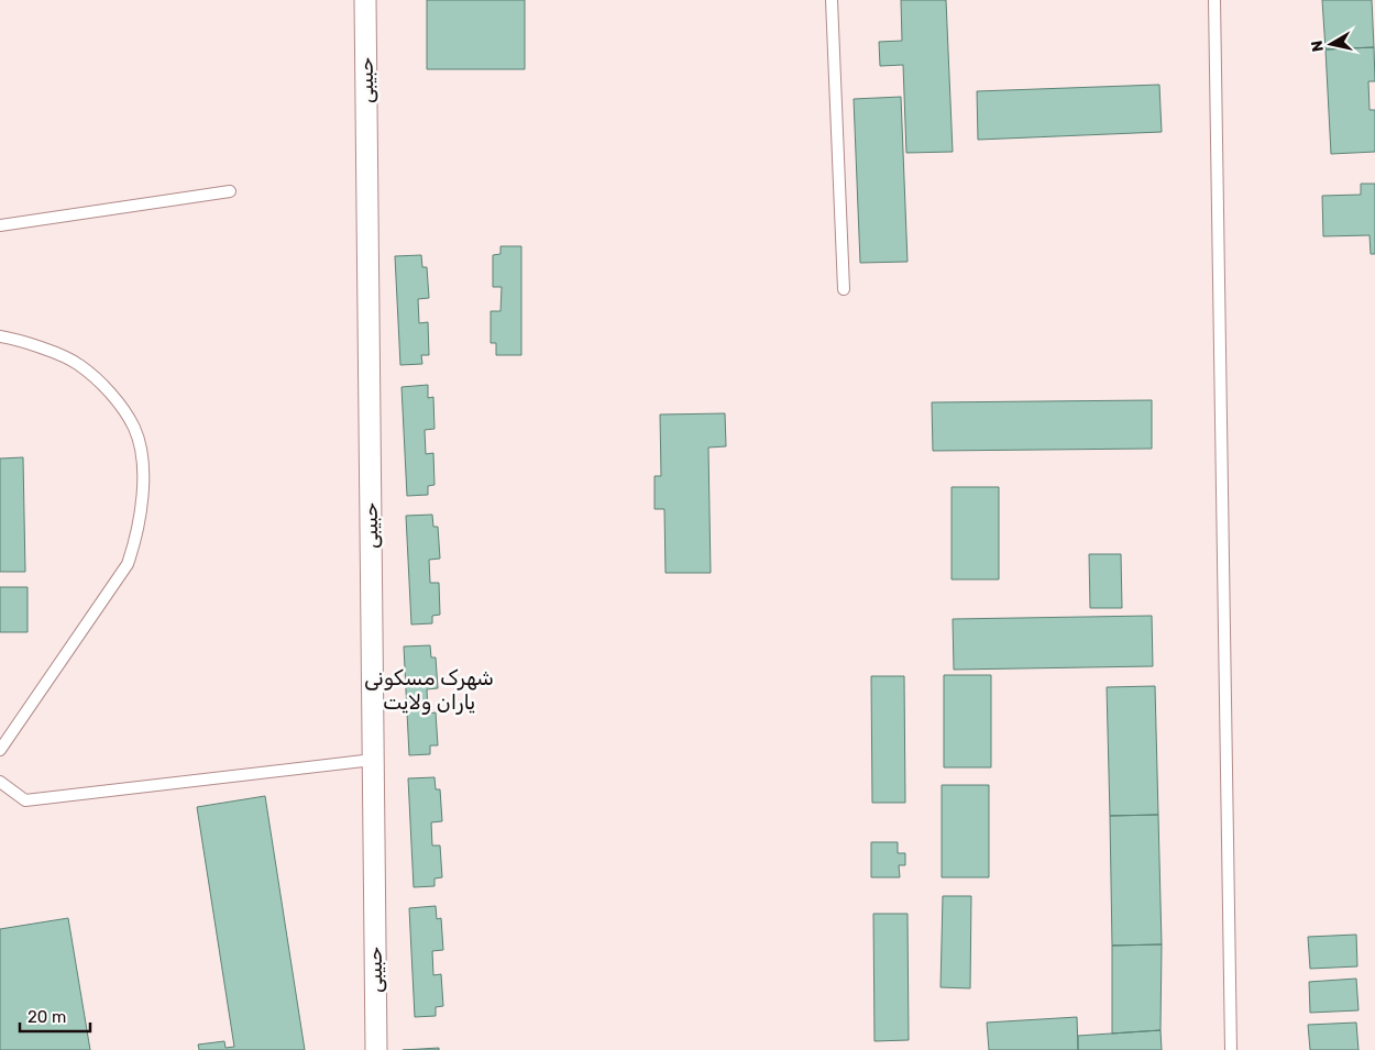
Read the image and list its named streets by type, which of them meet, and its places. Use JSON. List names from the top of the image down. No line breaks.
{"streets":{"street":["حبیبی"]},"districts":["شهرک مسکونی یاران ولایت"],"scale_bar":"20 m","north":"left"}
